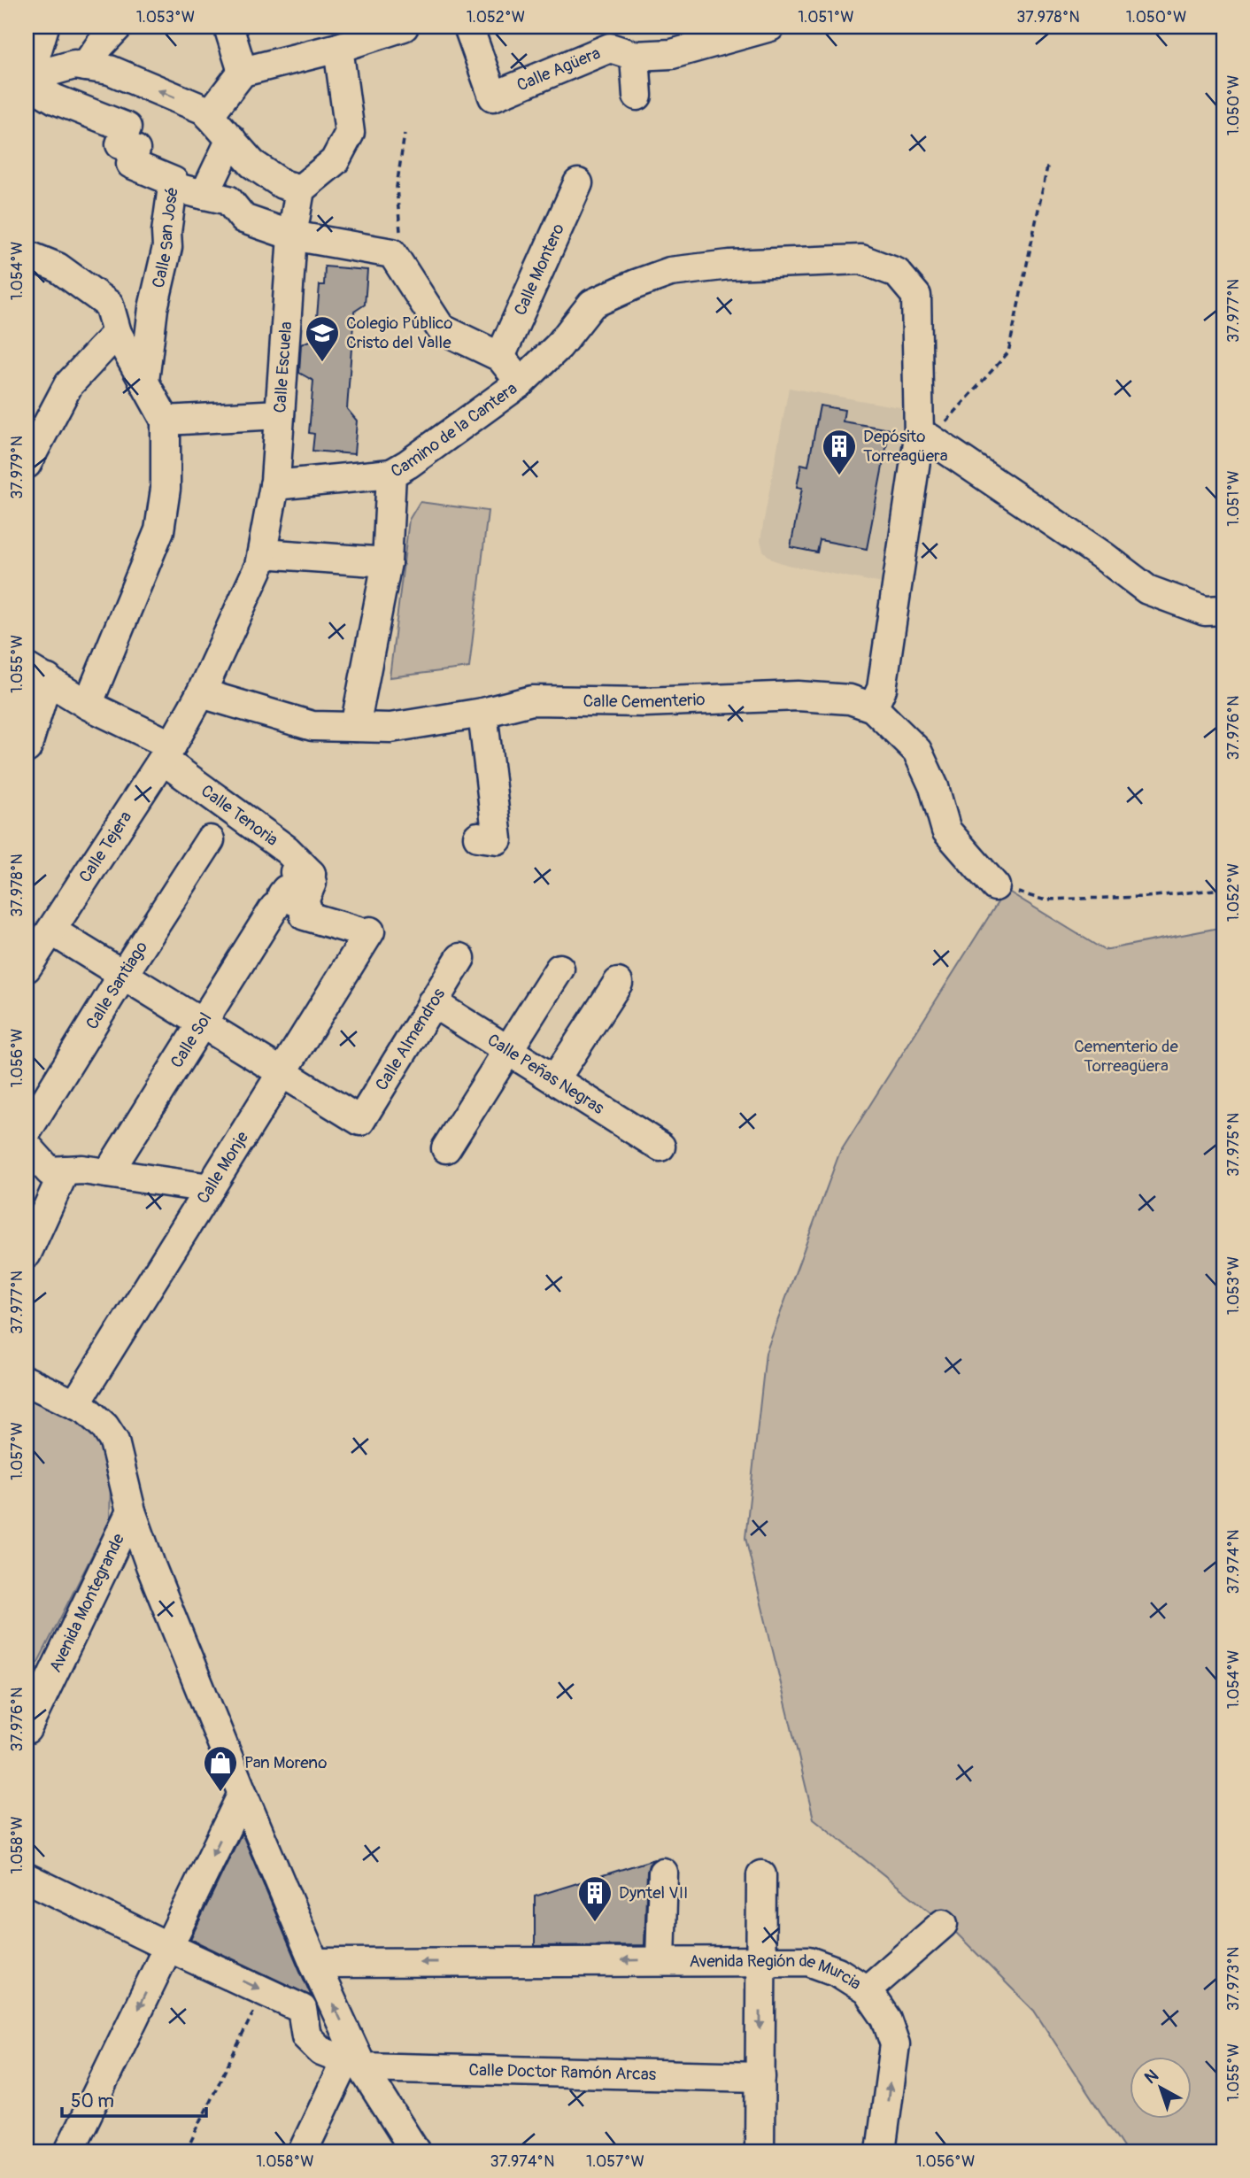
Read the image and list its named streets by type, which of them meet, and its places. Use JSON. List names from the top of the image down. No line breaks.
{"streets":{"street":["Calle Agüera","Calle San José","Calle Montero","Calle Escuela","Camino de la Cantera","Calle Cementerio","Calle Tenoria","Calle Tejera","Calle Santiago","Calle Almendros","Calle Sol","Calle Peñas Negras","Calle Monje","Avenida Montegrande","Avenida Región de Murcia","Calle Doctor Ramón Arcas"]},"crossings":[["Calle Escuela","Calle Cementerio"],["Calle Escuela","Calle Tejera"],["Camino de la Cantera","Calle Cementerio"],["Calle Cementerio","Calle Tejera"],["Calle Tenoria","Calle Tejera"],["Calle Tenoria","Calle Monje"],["Calle Almendros","Calle Peñas Negras"],["Calle Almendros","Calle Monje"]],"parks":["Cementerio de Torreagüera"],"places":{"school or university":["Colegio Público Cristo del Valle"],"building":["Depósito Torreagüera","Dyntel VII"],"shop":["Pan Moreno"]},"scale_bar":"50 m","north":"top left","coordinates":["1.053°W","1.052°W","1.051°W","37.978°N","1.050°W","1.054°W","37.977°N","37.979°N","1.055°W","37.976°N","1.056°W","37.975°N","1.057°W","37.974°N","1.058°W","37.973°N"]}
